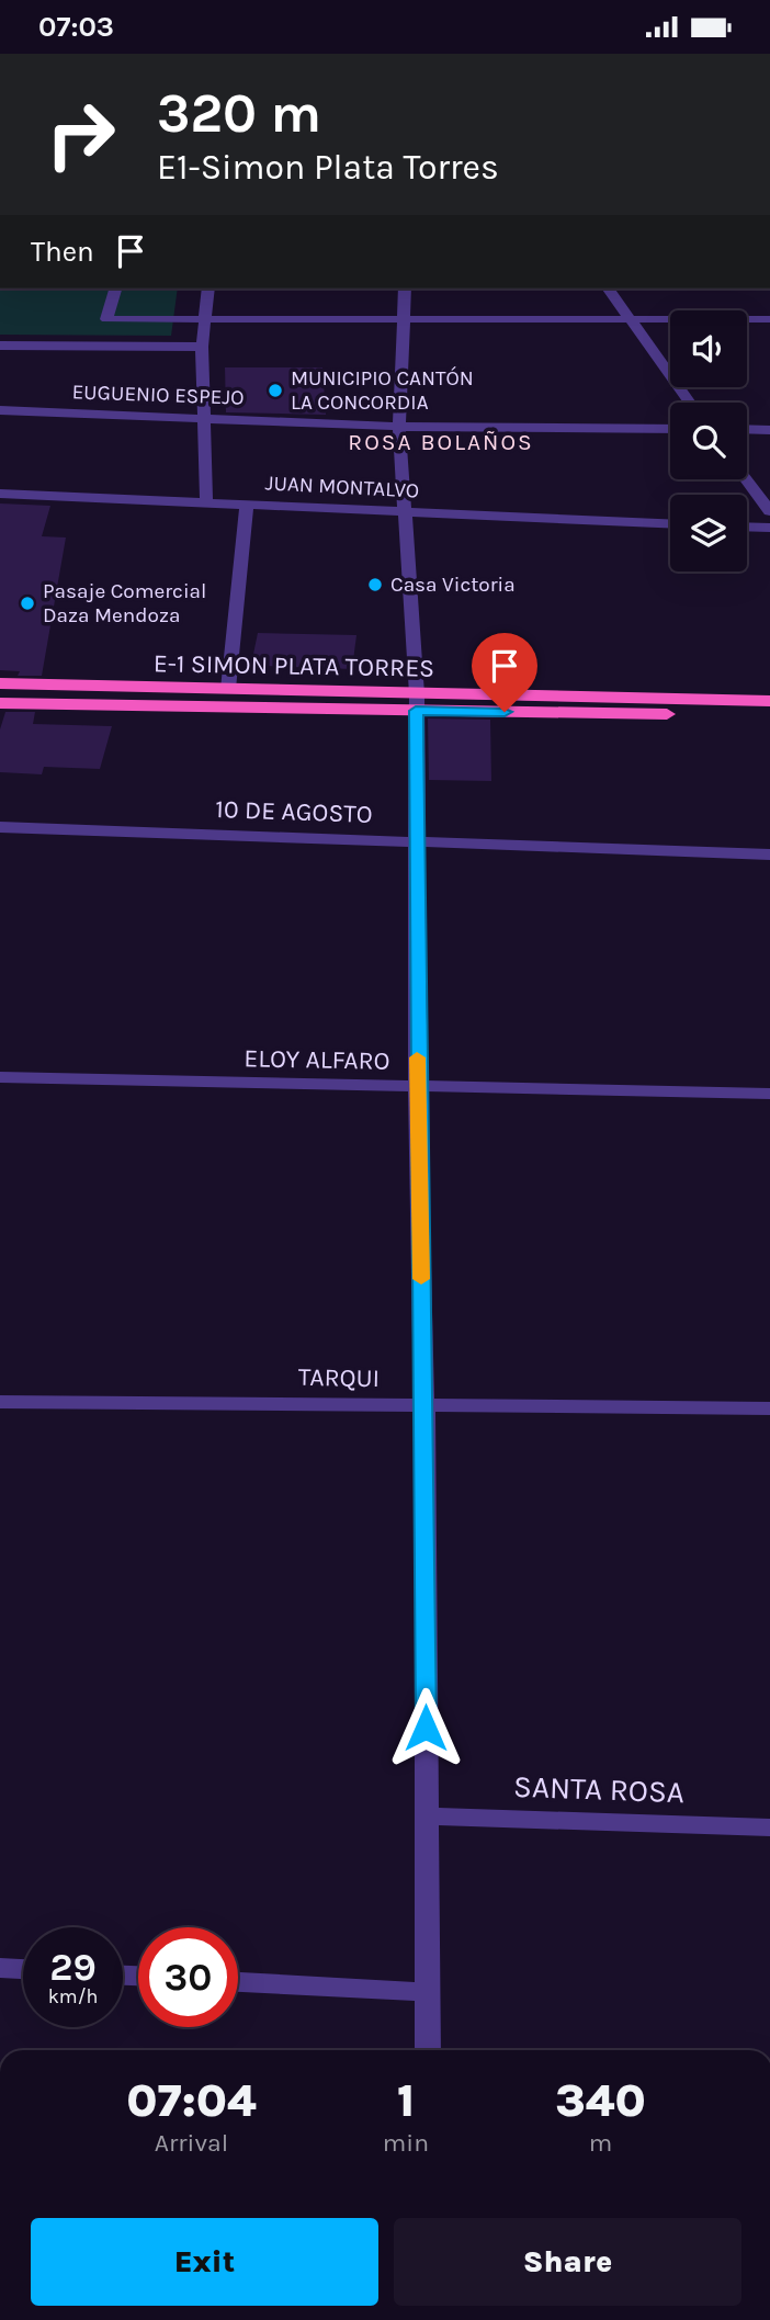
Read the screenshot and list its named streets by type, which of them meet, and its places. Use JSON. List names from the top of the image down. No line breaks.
{"streets":{"highway":["E-1 SIMON PLATA TORRES"],"street":["EUGUENIO ESPEJO","JUAN MONTALVO","10 DE AGOSTO","ELOY ALFARO","TARQUI","SANTA ROSA"]},"districts":["ROSA BOLAÑOS"],"places":["MUNICIPIO CANTÓN LA CONCORDIA","Casa Victoria","Pasaje Comercial Daza Mendoza"],"page":{"status":"07:03","turn":["320 m","E1-Simon Plata Torres"],"then":"Then","speed":"29 km/h","limit":"30","eta":["07:04","Arrival","1","min","340","m"],"buttons":["Exit","Share"]}}
